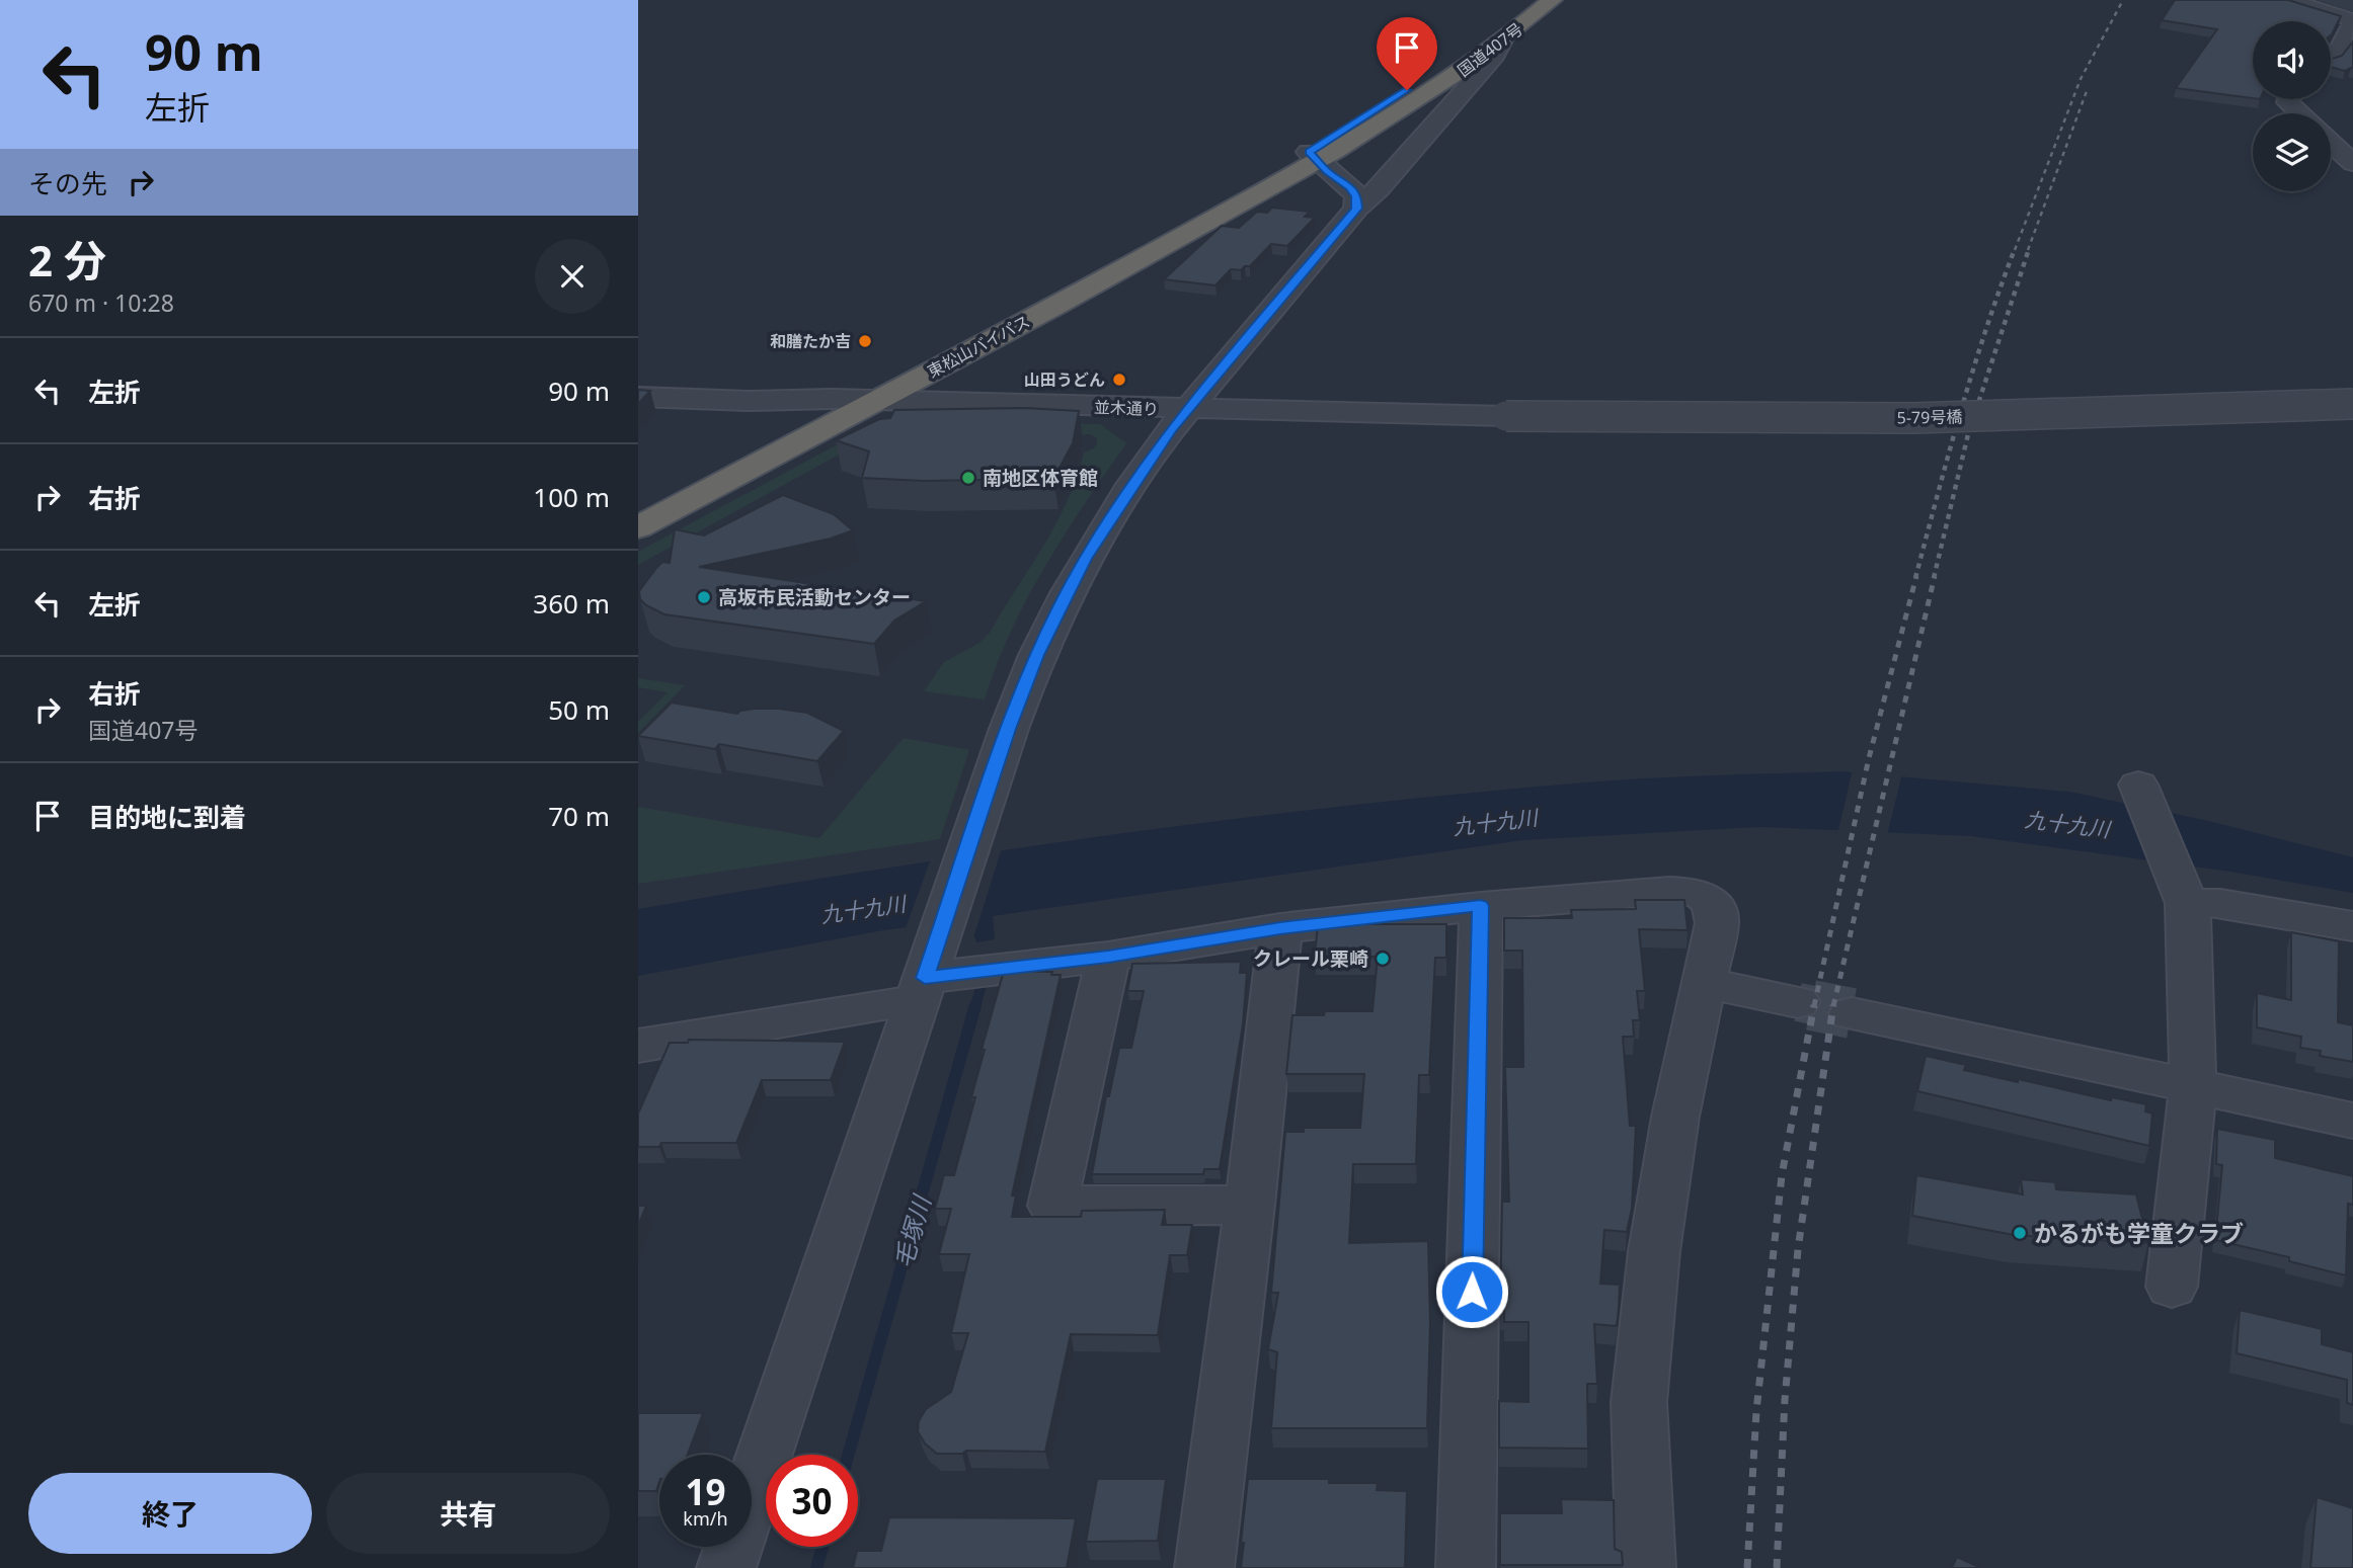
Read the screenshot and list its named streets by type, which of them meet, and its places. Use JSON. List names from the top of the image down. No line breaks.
{"streets":{"highway":["国道407号","東松山バイパス"],"street":["並木通り","5-79号橋"]},"crossings":[["国道407号","東松山バイパス"],["東松山バイパス","並木通り"],["並木通り","5-79号橋"]],"water":["九十九川","毛塚川"],"places":["和膳たか吉","山田うどん","南地区体育館","高坂市民活動センター","クレール栗崎","かるがも学童クラブ"],"page":{"turn":["90 m","左折"],"then":"その先","heading":["2 分","670 m · 10:28"],"list":[{"name":"左折","value":"90 m"},{"name":"右折","value":"100 m"},{"name":"左折","value":"360 m"},{"name":"右折","note":"国道407号","value":"50 m"},{"name":"目的地に到着","value":"70 m"}],"speed":"19 km/h","limit":"30","buttons":["終了","共有"]}}
